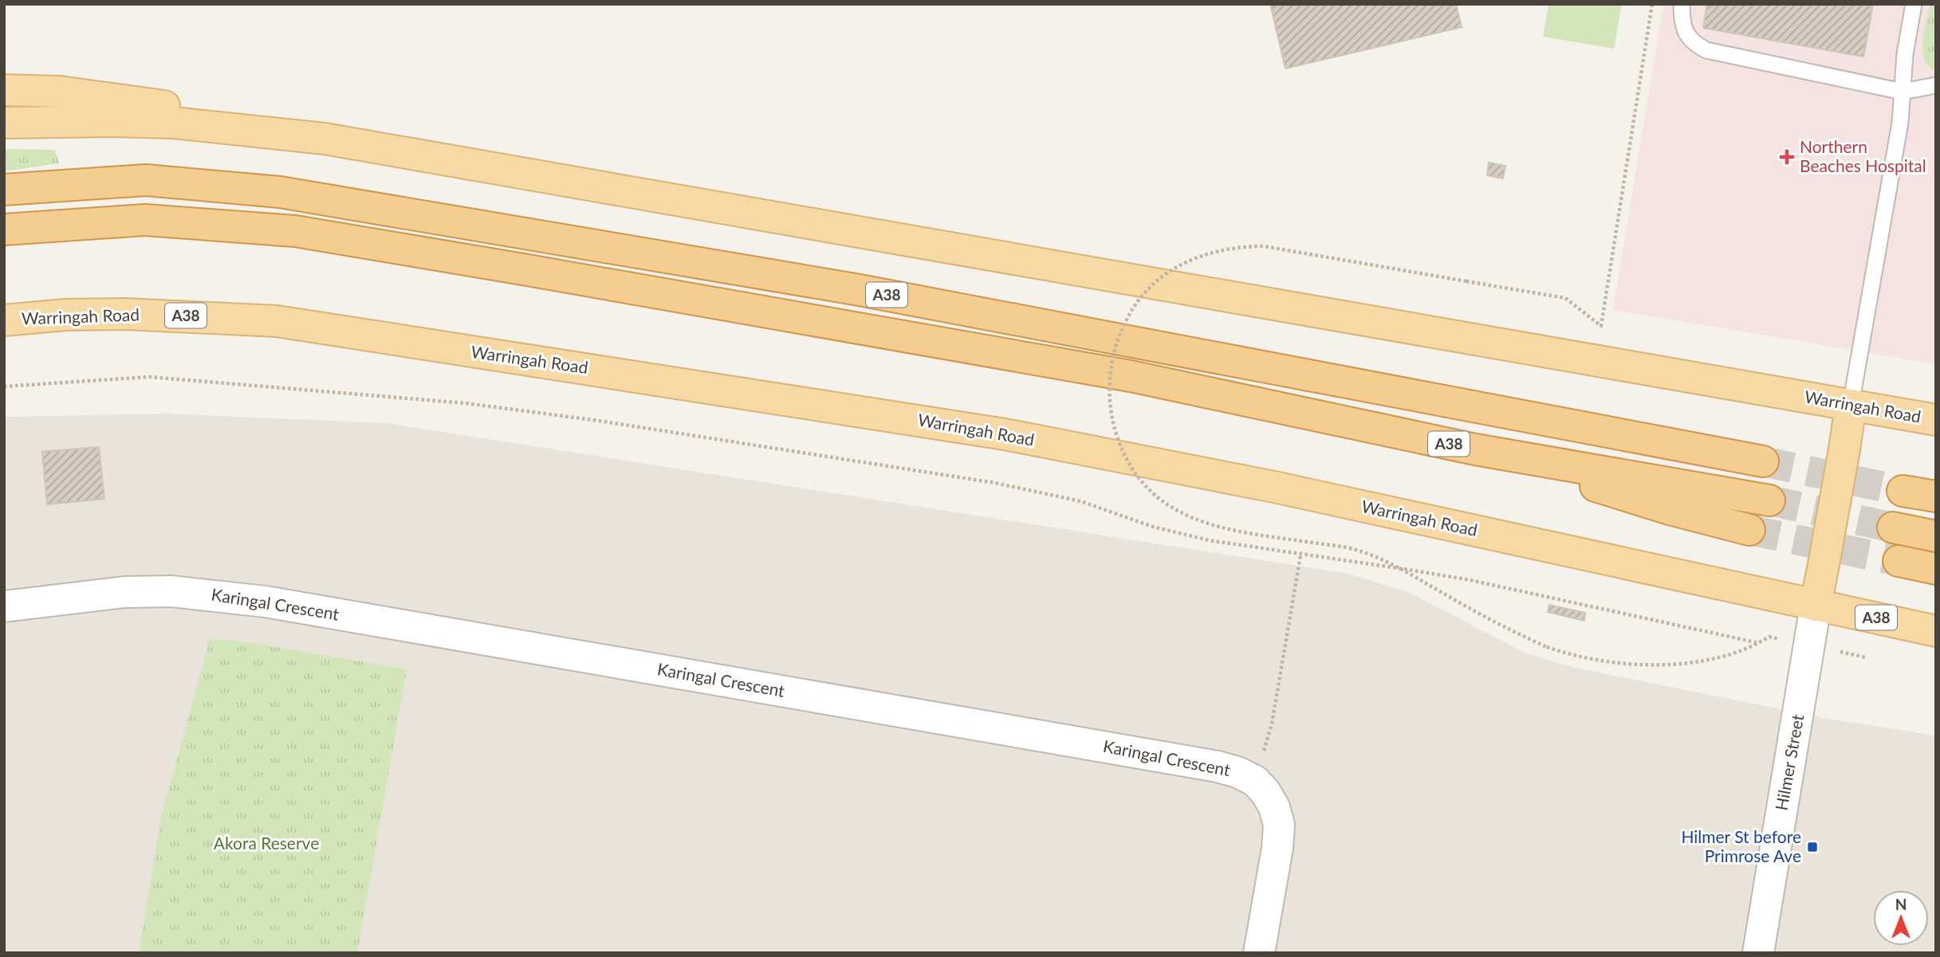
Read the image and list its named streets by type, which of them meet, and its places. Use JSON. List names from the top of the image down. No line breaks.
{"streets":{"highway":["A38"],"main road":["Warringah Road"],"street":["Karingal Crescent","Hilmer Street"]},"crossings":[["Warringah Road","Hilmer Street"]],"parks":["Akora Reserve"],"places":{"health":["Northern Beaches Hospital"],"transit":["Hilmer St before Primrose Ave"]},"north":"top"}
